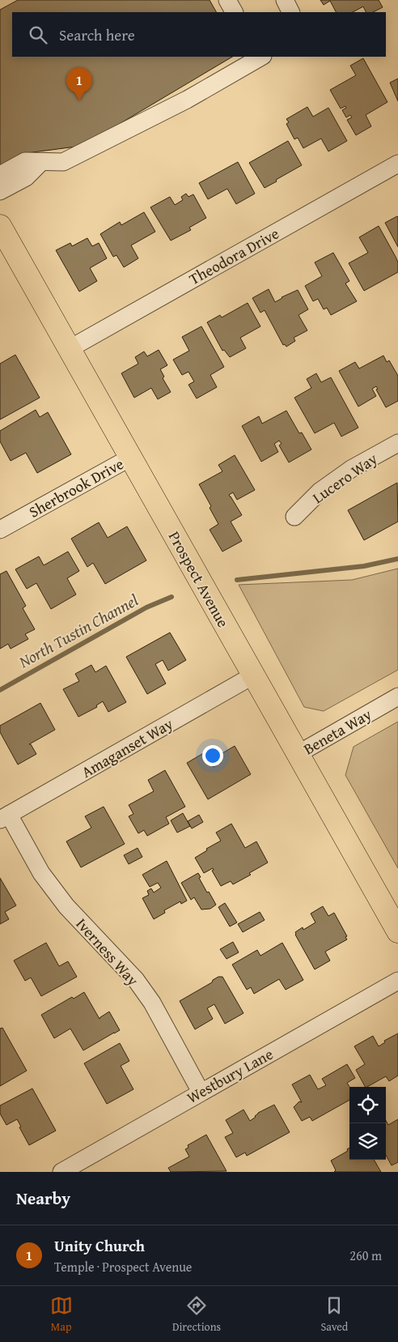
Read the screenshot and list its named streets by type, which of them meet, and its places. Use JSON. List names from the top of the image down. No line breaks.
{"streets":{"main road":["Prospect Avenue"],"street":["Theodora Drive","Lucero Way","Sherbrook Drive","Beneta Way","Amaganset Way","Iverness Way","Westbury Lane"]},"crossings":[["Theodora Drive","Prospect Avenue"],["Sherbrook Drive","Prospect Avenue"],["Prospect Avenue","Beneta Way"],["Prospect Avenue","Amaganset Way"],["Amaganset Way","Iverness Way"],["Iverness Way","Westbury Lane"]],"water":["North Tustin Channel"],"page":{"search":"Search here","pins":"1","heading":"Nearby","list":[{"mark":"1","name":"Unity Church","note":"Temple · Prospect Avenue","value":"260 m"}],"nav":["Map","Directions","Saved"]}}
